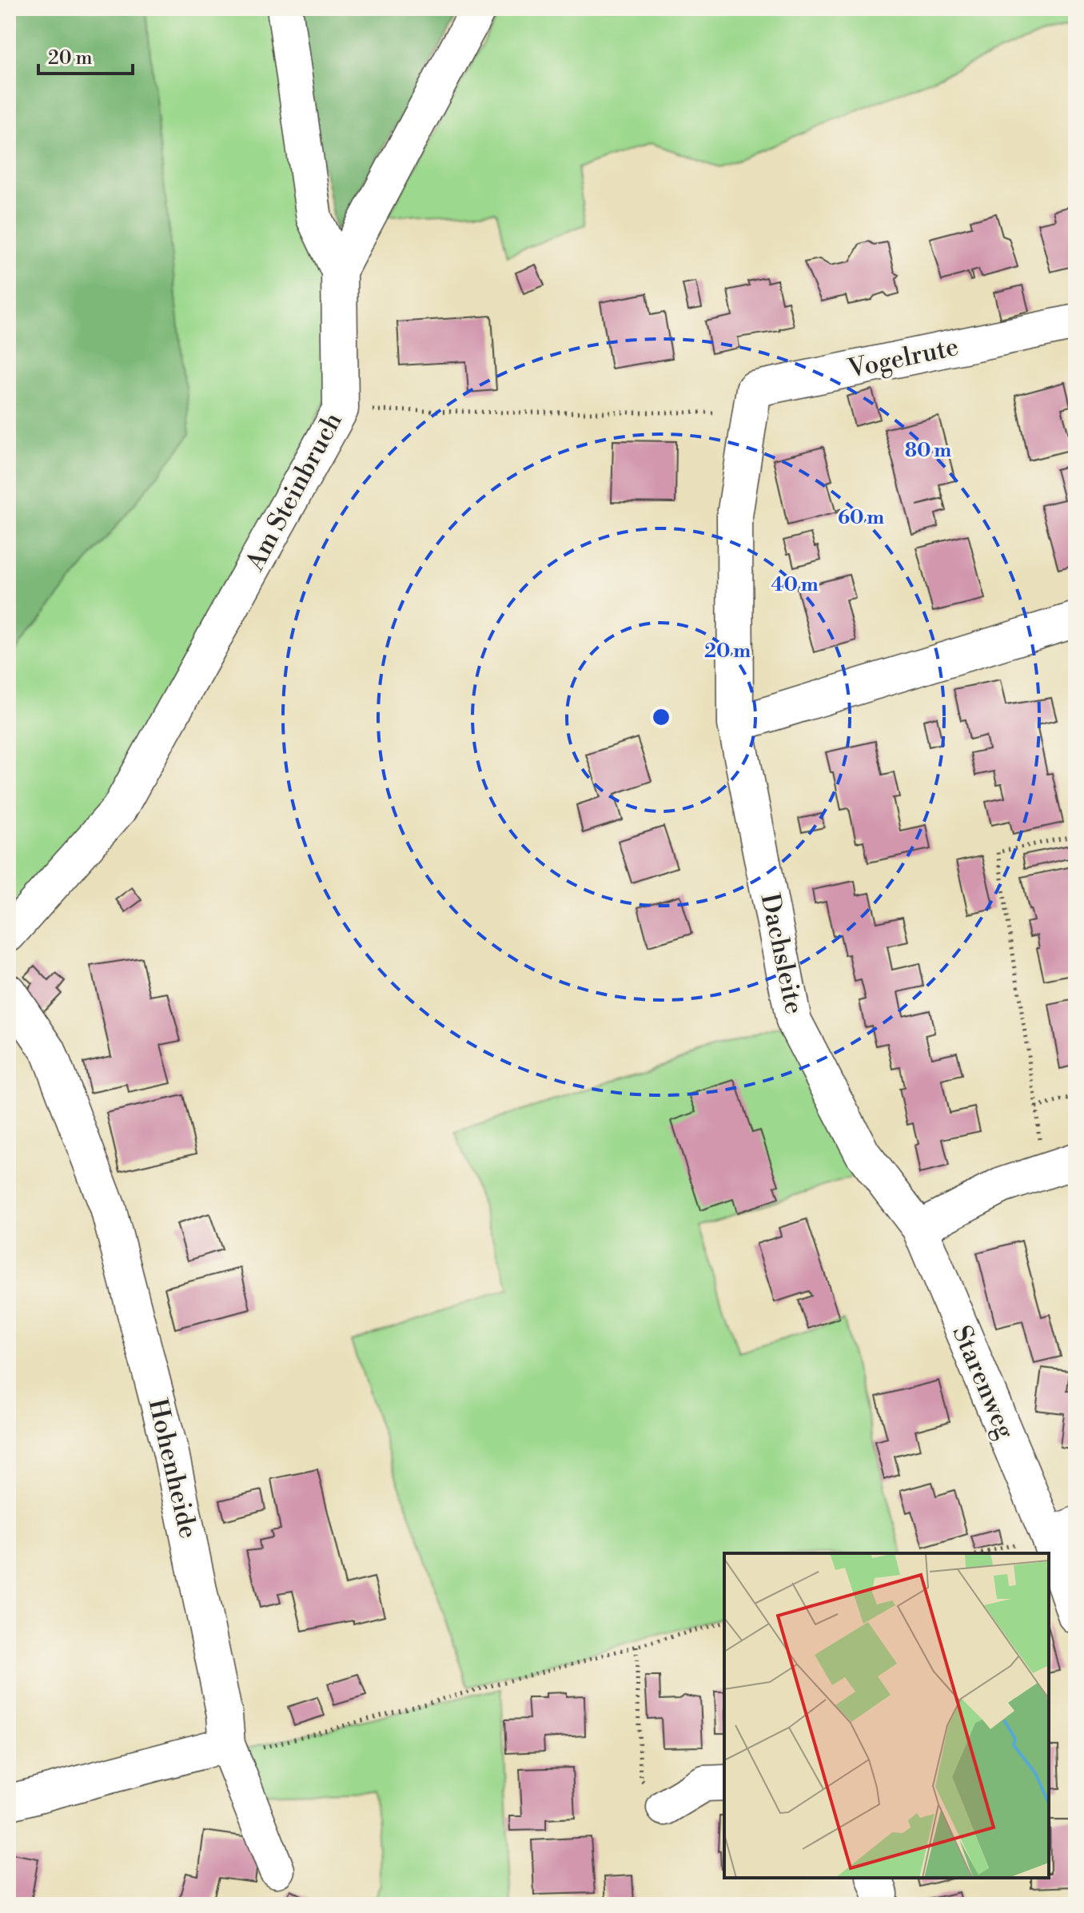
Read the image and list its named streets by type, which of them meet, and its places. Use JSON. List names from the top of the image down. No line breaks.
{"streets":{"street":["Vogelrute","Am Steinbruch","Dachsleite","Starenweg","Hohenheide"]},"crossings":[["Vogelrute","Dachsleite"],["Dachsleite","Starenweg"]],"scale_bar":"20 m","rings":["80 m","60 m","40 m","20 m"]}
